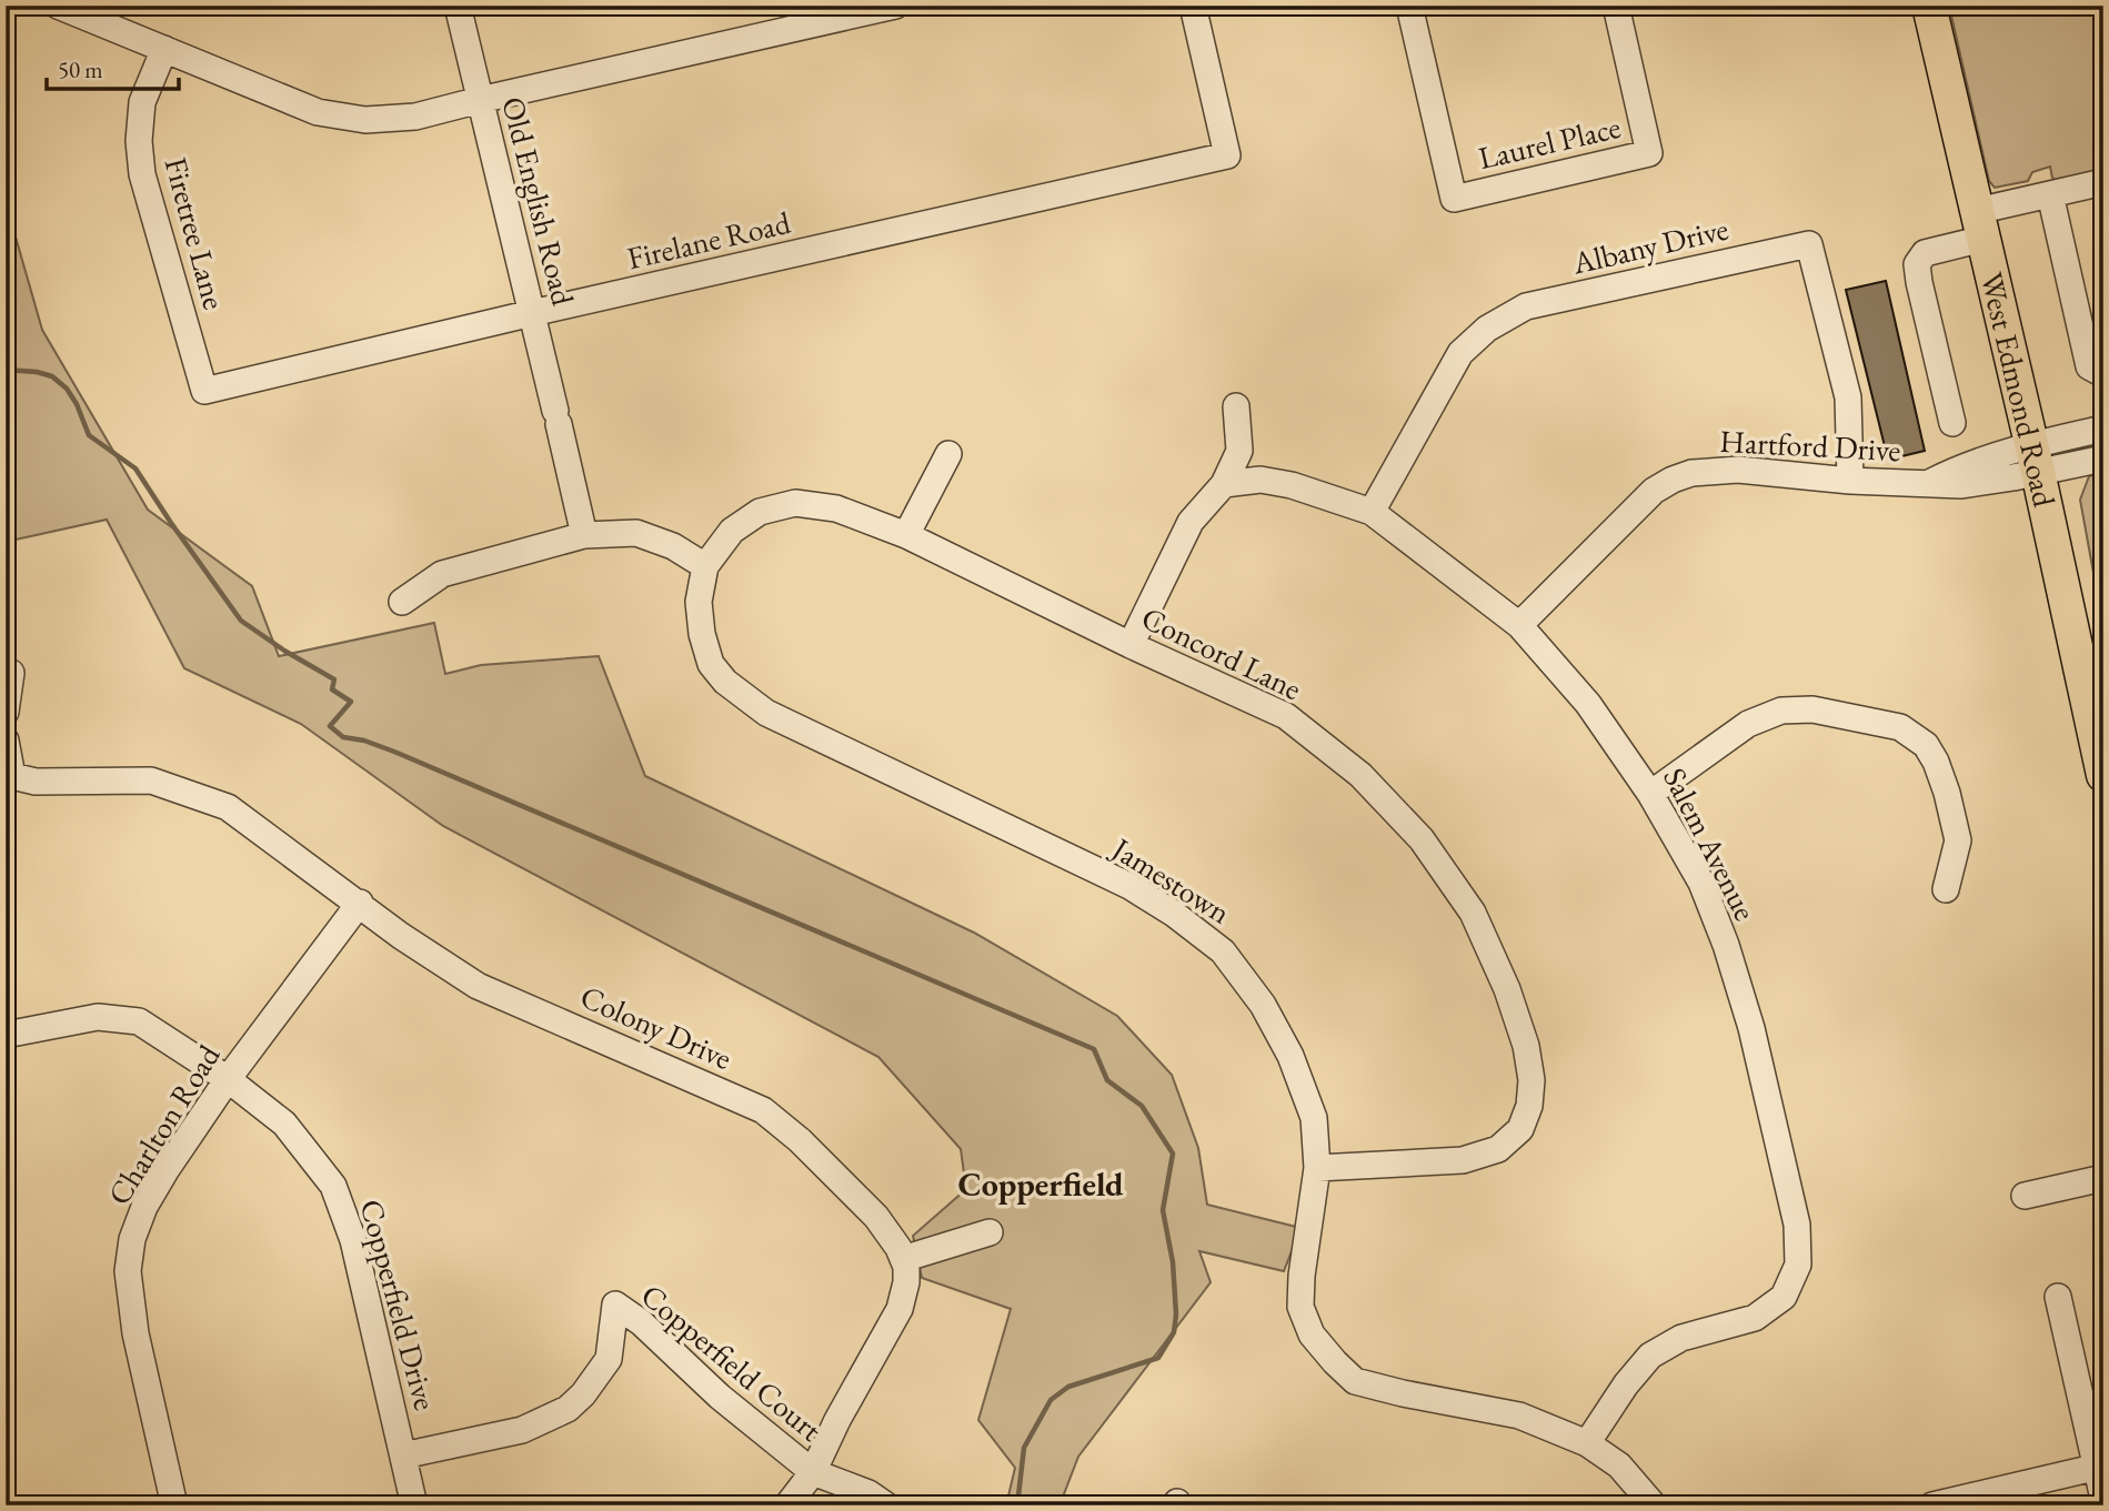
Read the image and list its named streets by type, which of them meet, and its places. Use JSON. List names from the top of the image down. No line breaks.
{"streets":{"main road":["West Edmond Road"],"street":["Laurel Place","Old English Road","Firetree Lane","Firelane Road","Albany Drive","Hartford Drive","Concord Lane","Salem Avenue","Jamestown","Colony Drive","Charlton Road","Copperfield Drive","Copperfield Court"]},"crossings":[["Old English Road","Firelane Road"],["Firetree Lane","Firelane Road"],["Albany Drive","Hartford Drive"],["Albany Drive","Salem Avenue"],["West Edmond Road","Hartford Drive"],["Hartford Drive","Salem Avenue"],["Concord Lane","Jamestown"],["Salem Avenue","Jamestown"],["Colony Drive","Charlton Road"],["Charlton Road","Copperfield Drive"],["Copperfield Drive","Copperfield Court"]],"districts":["Copperfield"],"scale_bar":"50 m"}
